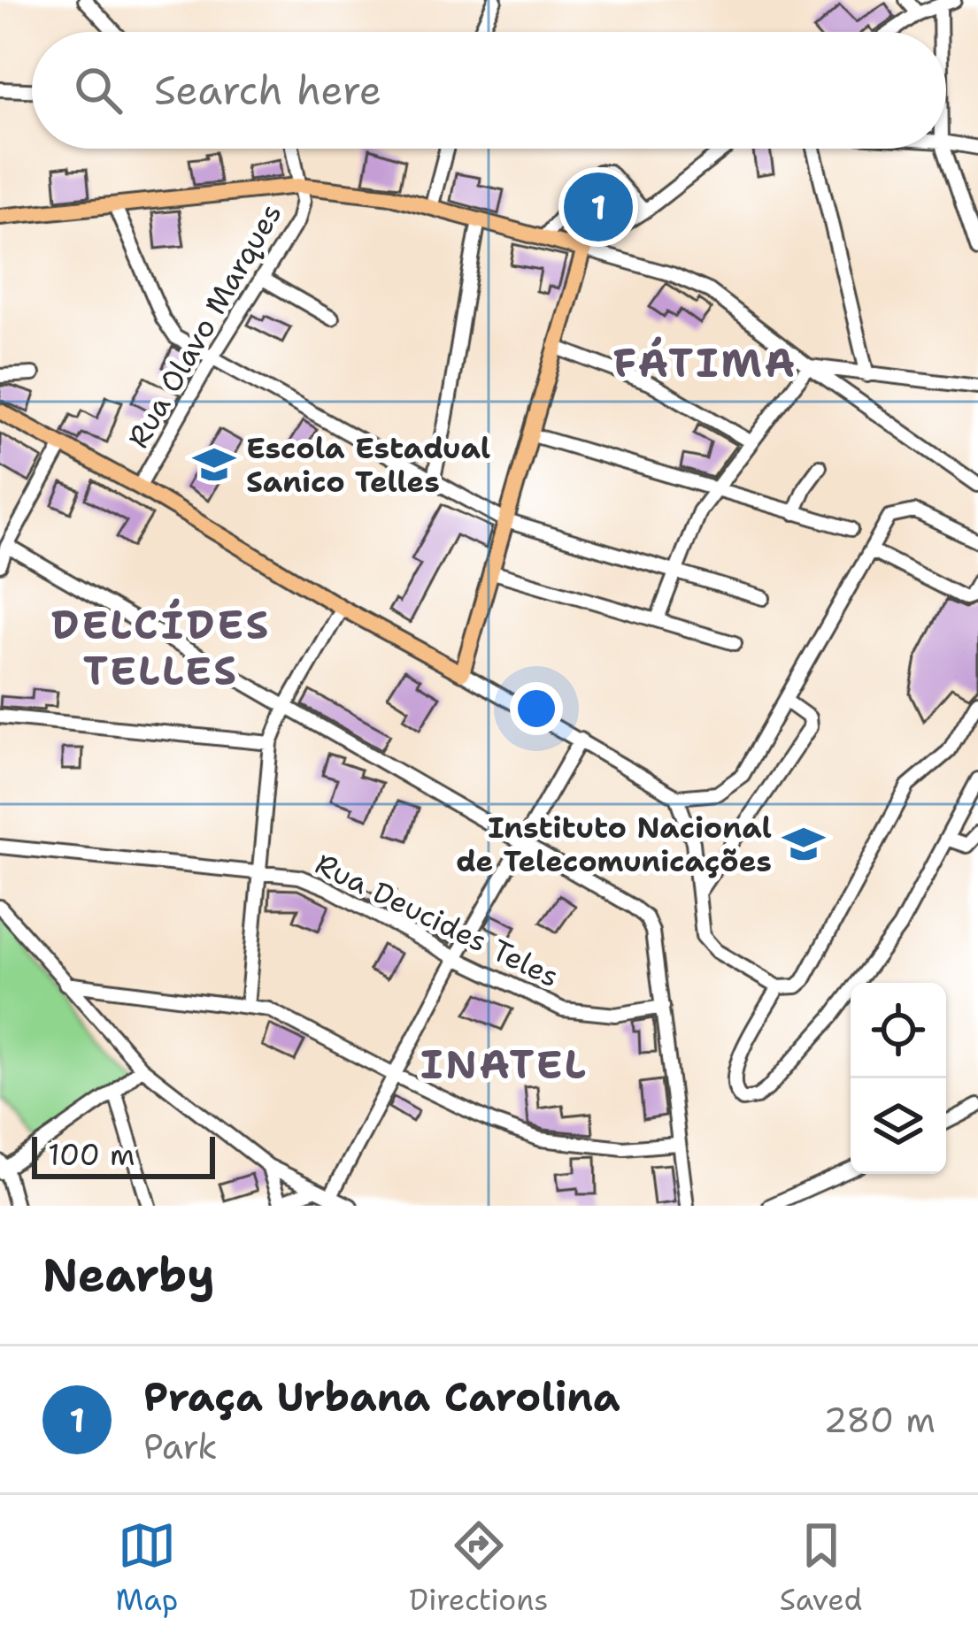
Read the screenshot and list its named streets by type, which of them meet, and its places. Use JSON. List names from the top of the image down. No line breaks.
{"streets":{"street":["Rua Olavo Marques","Rua Deucides Teles"]},"districts":["FÁTIMA","DELCÍDES TELLES","INATEL"],"places":{"school or university":["Escola Estadual Sanico Telles","Instituto Nacional de Telecomunicações"]},"scale_bar":"100 m","page":{"search":"Search here","pins":"1","scale":"100 m","heading":"Nearby","list":[{"mark":"1","name":"Praça Urbana Carolina","note":"Park","value":"280 m"}],"nav":["Map","Directions","Saved"]}}
